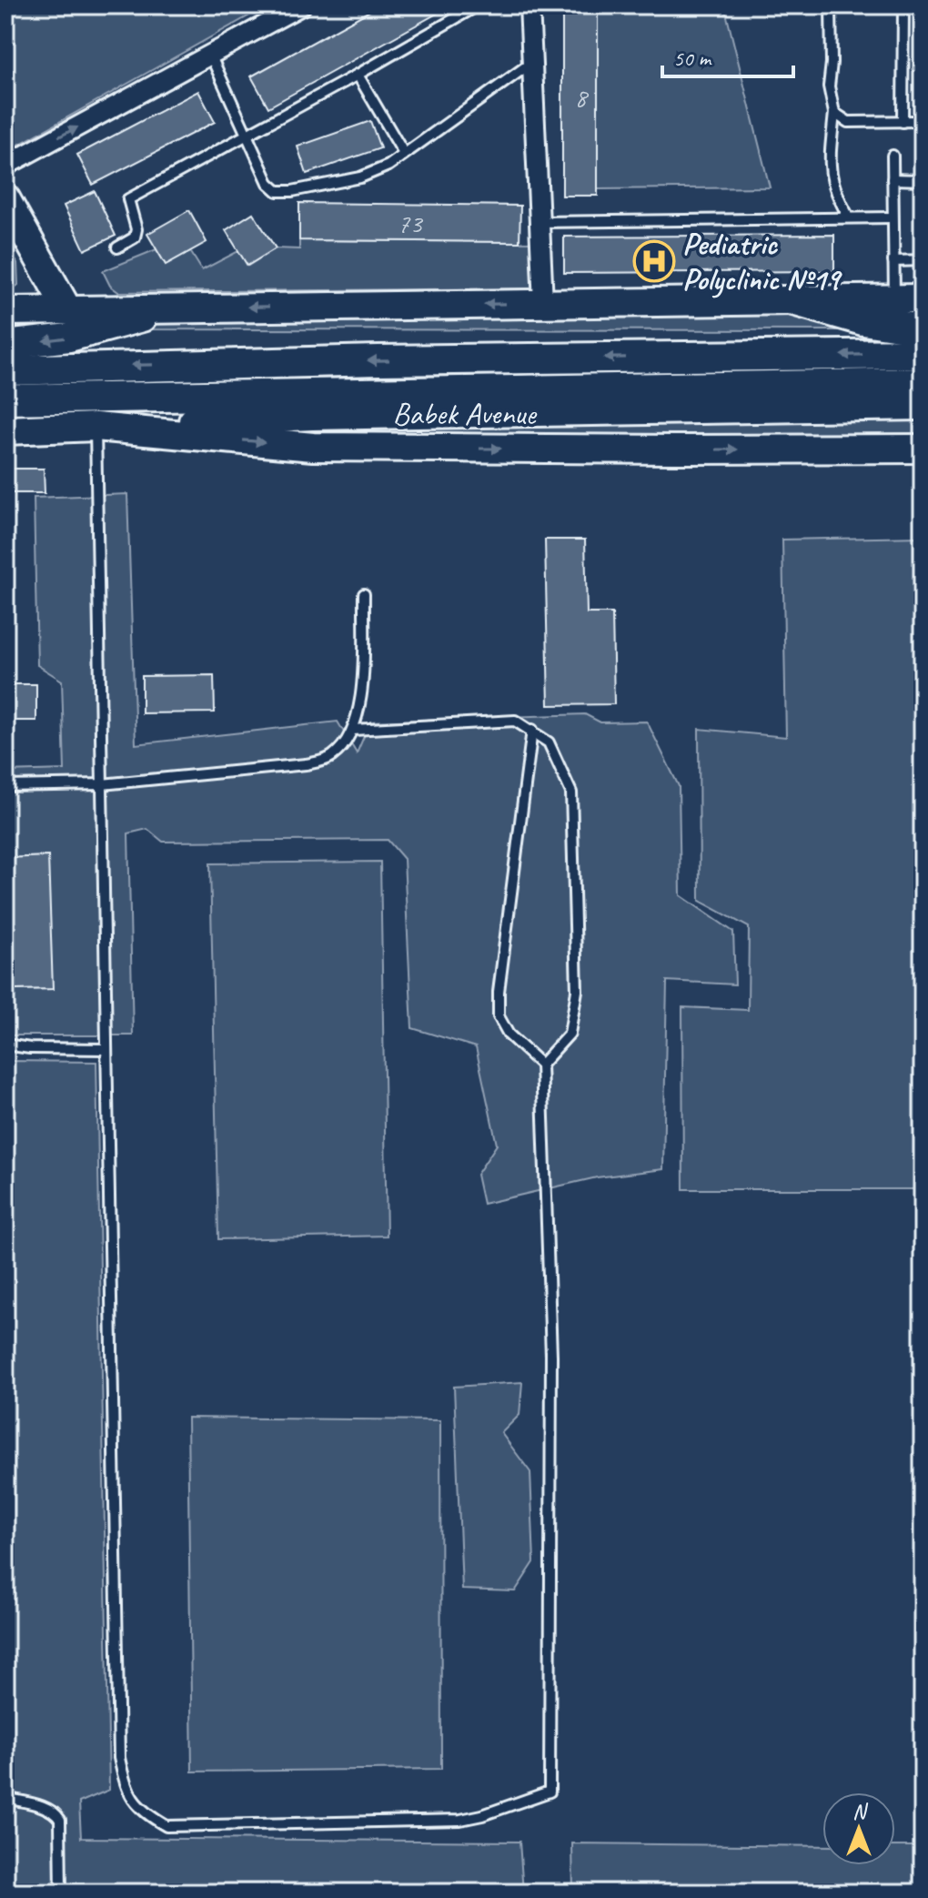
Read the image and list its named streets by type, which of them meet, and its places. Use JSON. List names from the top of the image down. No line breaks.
{"streets":{"main road":["Babek Avenue"]},"places":{"hospital":["Pediatric Polyclinic №19"]},"house_numbers":["8","73"],"scale_bar":"50 m","north":"top"}
